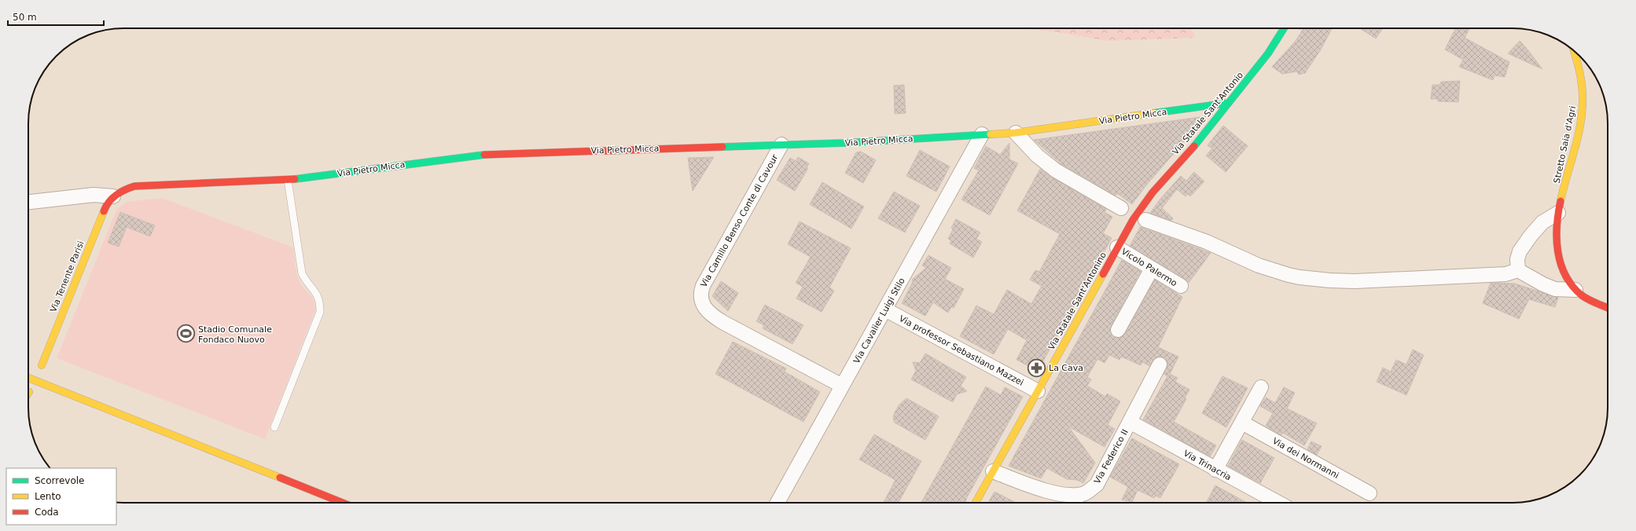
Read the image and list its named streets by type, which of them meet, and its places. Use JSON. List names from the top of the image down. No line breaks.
{"streets":{"main road":["Via Statale Sant'Antonio","Via Pietro Micca","Stretto Saia d'Agri","Via Tenente Parisi","Via Statale Sant'Antonino"],"street":["Via Camillo Benso Conte di Cavour","Vicolo Palermo","Via Cavalier Luigi Stilo","Via professor Sebastiano Mazzei","Via Federico II","Via dei Normanni","Via Trinacria"]},"crossings":[["Via Statale Sant'Antonio","Via Pietro Micca"],["Via Statale Sant'Antonio","Via Statale Sant'Antonino"],["Via Pietro Micca","Via Camillo Benso Conte di Cavour"],["Via Pietro Micca","Via Tenente Parisi"],["Via Pietro Micca","Via Cavalier Luigi Stilo"],["Via Camillo Benso Conte di Cavour","Via Cavalier Luigi Stilo"],["Vicolo Palermo","Via Statale Sant'Antonino"],["Via Statale Sant'Antonino","Via professor Sebastiano Mazzei"],["Via Statale Sant'Antonino","Via Federico II"],["Via Cavalier Luigi Stilo","Via professor Sebastiano Mazzei"],["Via Federico II","Via Trinacria"]],"places":{"sports":["Stadio Comunale Fondaco Nuovo"],"pharmacy":["La Cava"]},"legend":["Scorrevole","Lento","Coda"],"scale_bar":"50 m"}
